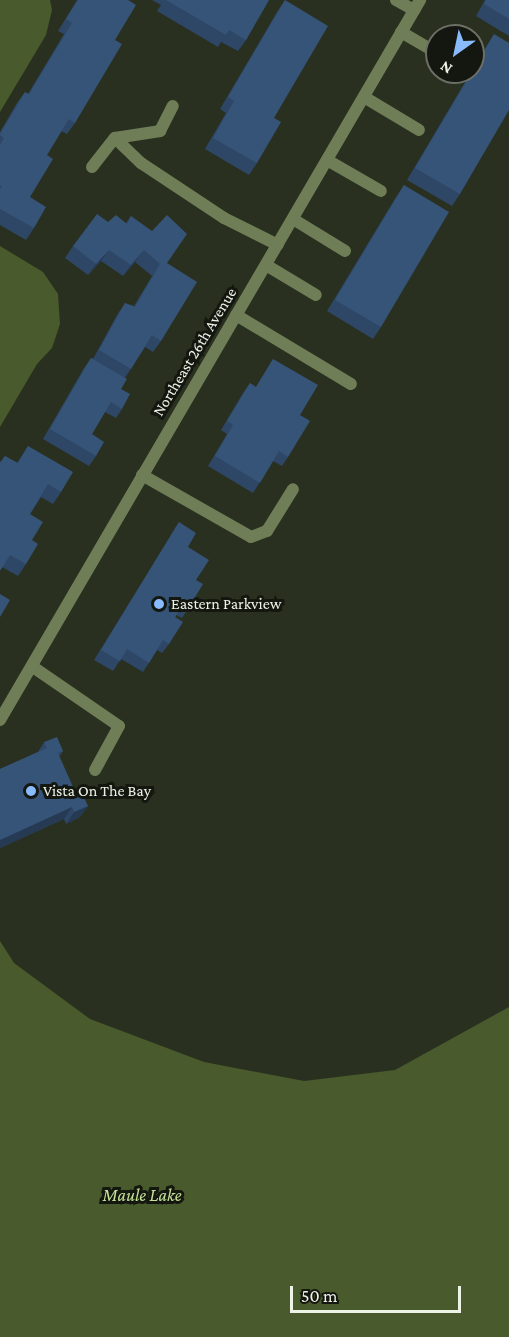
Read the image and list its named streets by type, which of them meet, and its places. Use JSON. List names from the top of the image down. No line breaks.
{"streets":{"street":["Northeast 26th Avenue"]},"water":["Maule Lake"],"places":["Eastern Parkview","Vista On The Bay"],"scale_bar":"50 m","north":"bottom left"}
